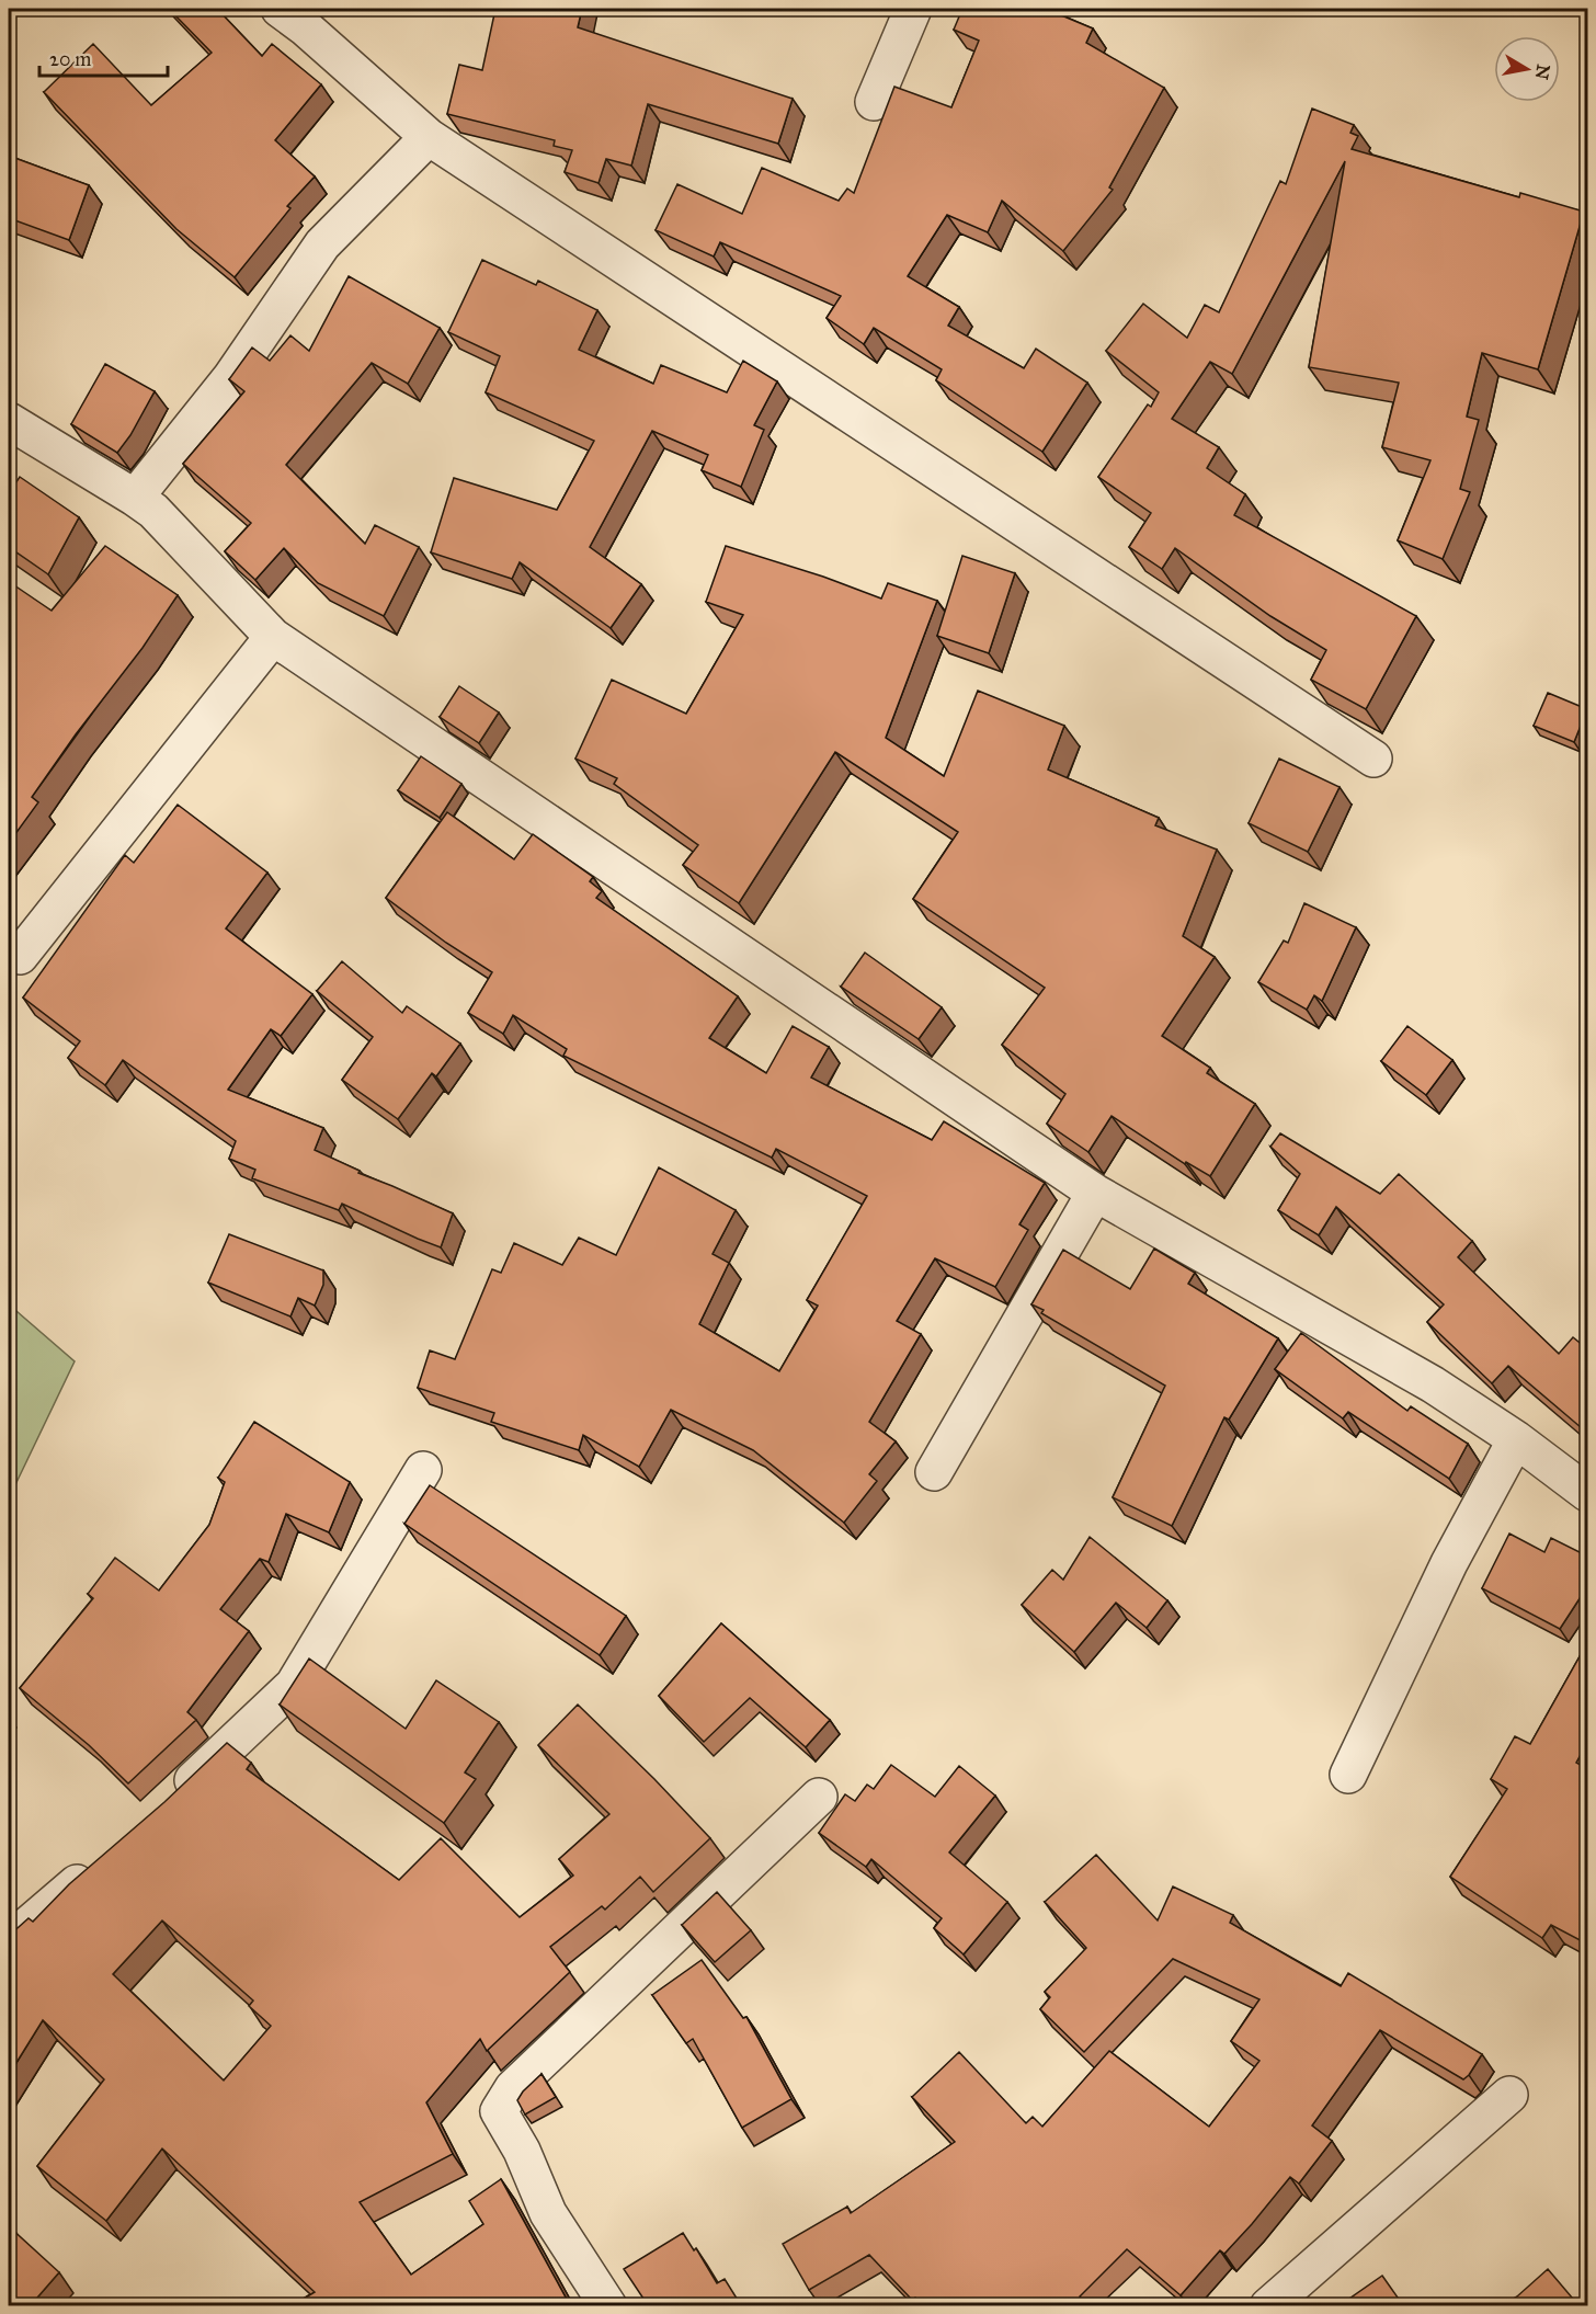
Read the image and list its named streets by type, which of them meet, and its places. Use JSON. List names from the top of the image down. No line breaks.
{"scale_bar":"20 m","north":"right"}
